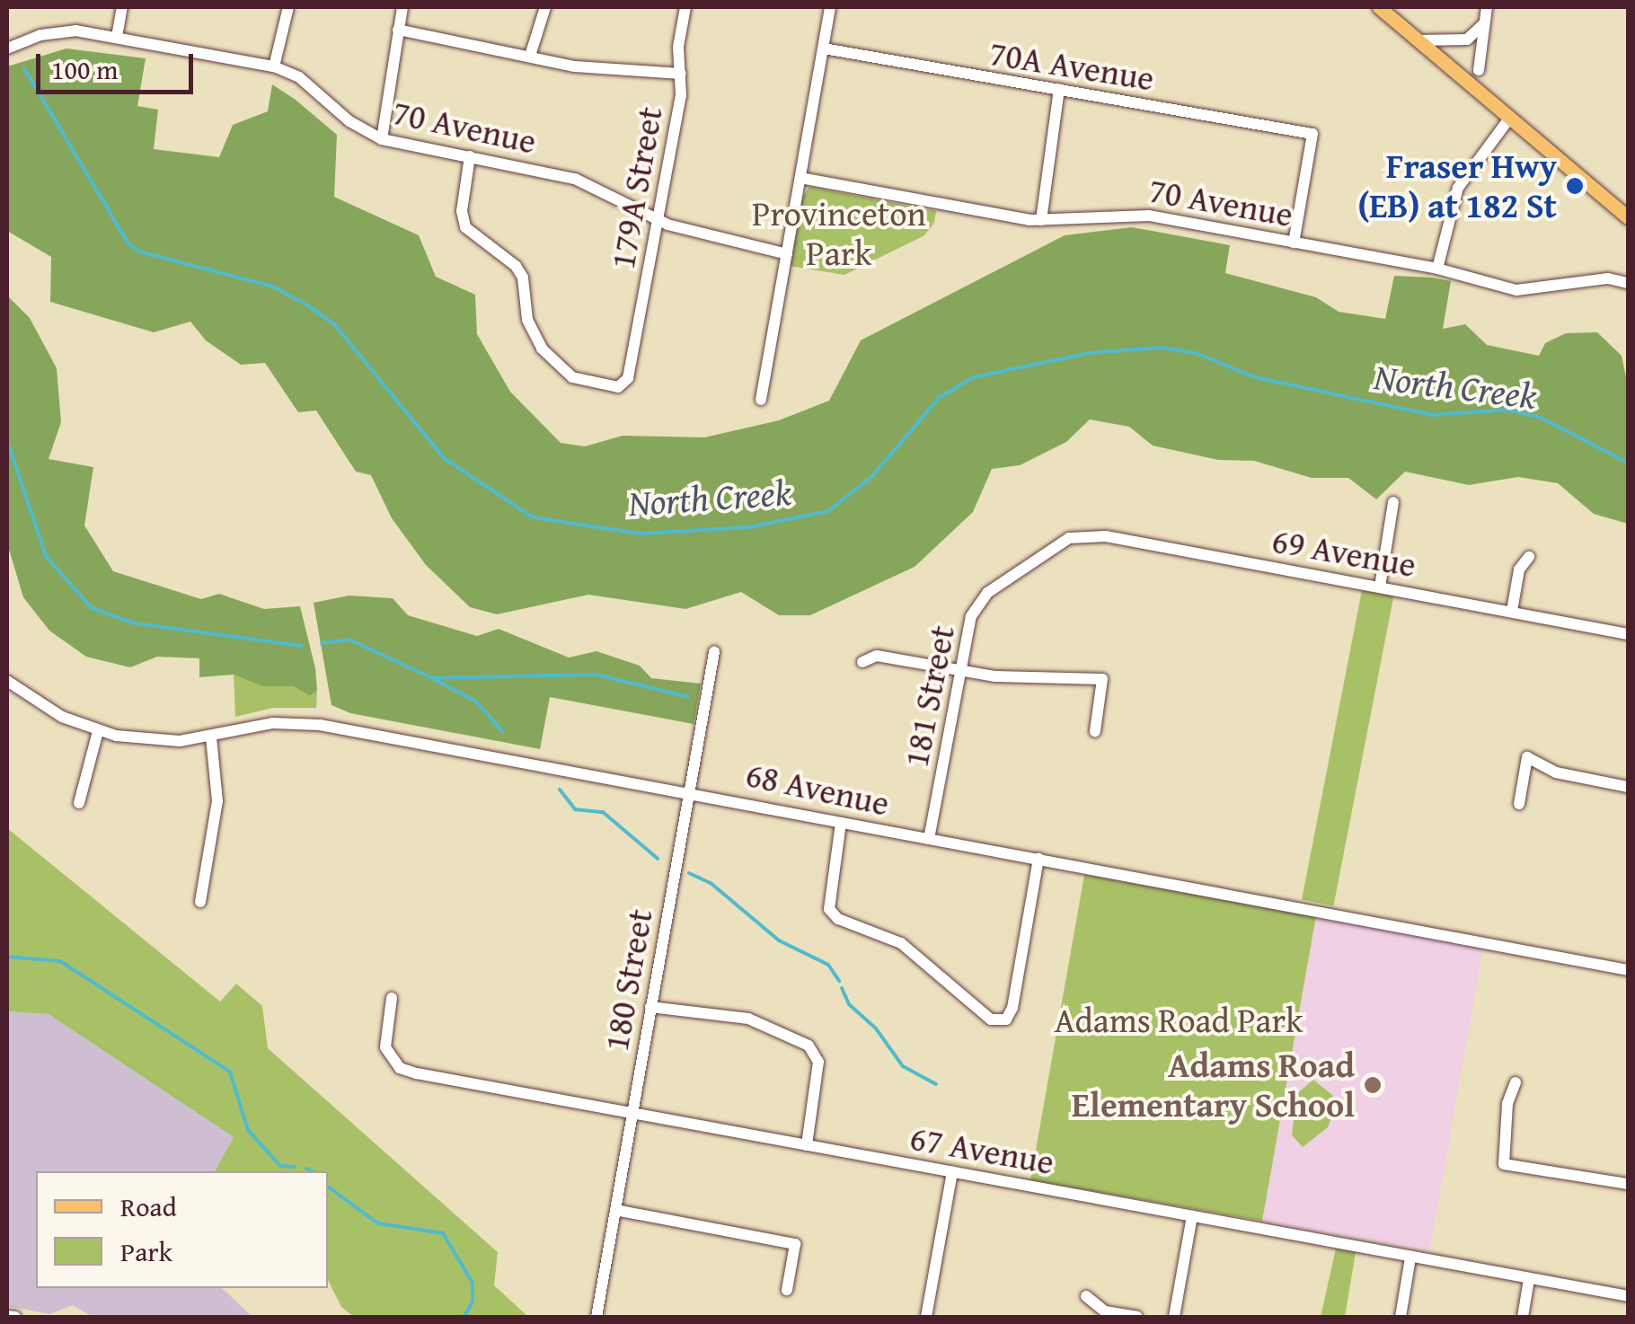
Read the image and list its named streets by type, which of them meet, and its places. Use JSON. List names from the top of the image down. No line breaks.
{"streets":{"street":["70A Avenue","70 Avenue","179A Street","69 Avenue","181 Street","68 Avenue","180 Street","67 Avenue"]},"crossings":[["70A Avenue","70 Avenue"],["70 Avenue","179A Street"],["69 Avenue","181 Street"],["181 Street","68 Avenue"],["68 Avenue","180 Street"],["180 Street","67 Avenue"]],"water":["North Creek"],"parks":["Provinceton Park","Adams Road Park"],"places":["Fraser Hwy (EB) at 182 St","Adams Road Elementary School"],"legend":["Road","Park"],"scale_bar":"100 m"}
